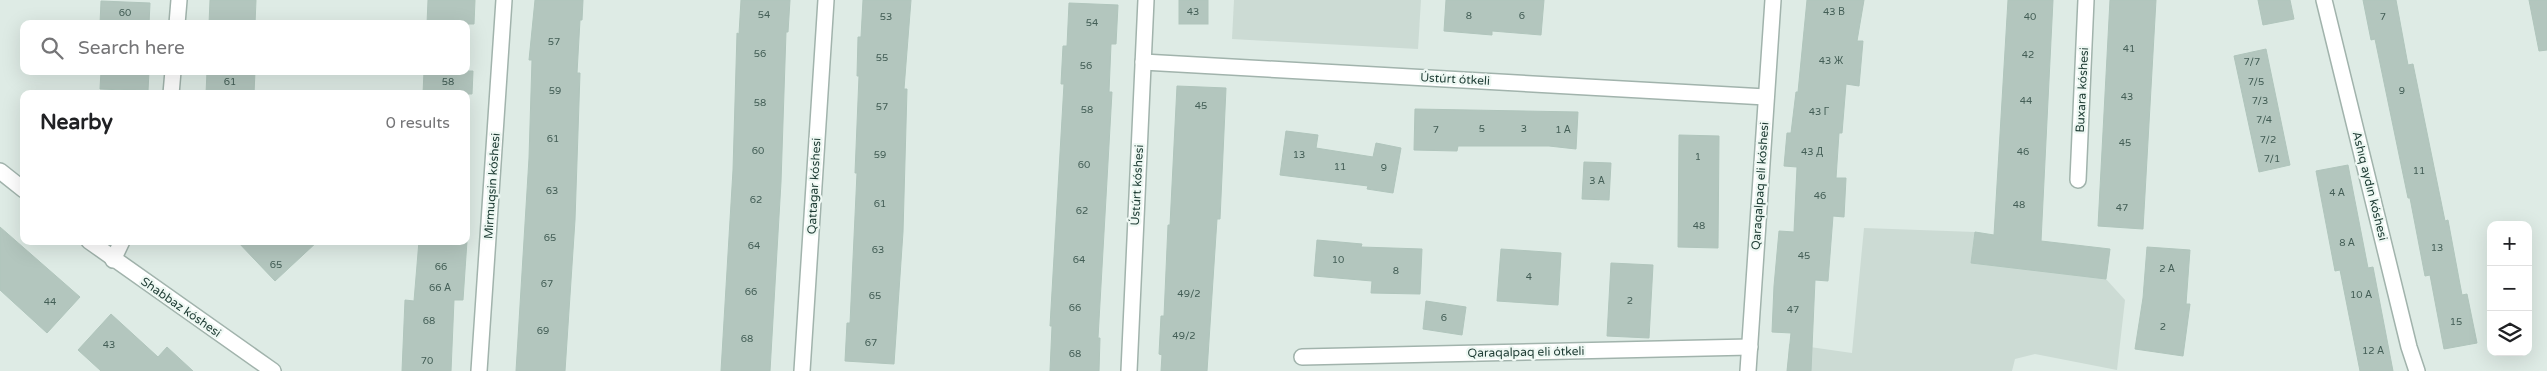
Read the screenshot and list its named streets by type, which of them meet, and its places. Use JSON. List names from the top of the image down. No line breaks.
{"streets":{"street":["Ústúrt ótkeli","Buxara kóshesi","Ústúrt kóshesi","Mirmuqsin kóshesi","Qattagar kóshesi","Qaraqalpaq eli kóshesi","Ashıq aydın kóshesi","Shabbaz kóshesi","Qaraqalpaq eli ótkeli"]},"crossings":[["Ústúrt ótkeli","Ústúrt kóshesi"],["Ústúrt ótkeli","Qaraqalpaq eli kóshesi"],["Qaraqalpaq eli kóshesi","Qaraqalpaq eli ótkeli"]],"house_numbers":["43","43 В","60","54","8","6","53","40","7","54","57","41","56","42","55","43 Ж","7/7","56","61","58","7/5","59","9","43","44","7/3","58","45","57","58","43 Г","7/4","5","3","7","1 А","61","7/2","45","60","43 Д","46","59","13","1","7/1","60","11","9","11","3 А","63","4 А","46","62","61","48","47","62","48","65","8 А","64","13","63","45","64","10","65","66","2 А","8","4","67","66 А","66","49/2","10 А","65","2","44","66","47","6","68","15","2","69","49/2","68","67","43","12 А","68","70"],"page":{"search":"Search here","heading":["Nearby","0 results"],"map_buttons":["+","−"]}}
